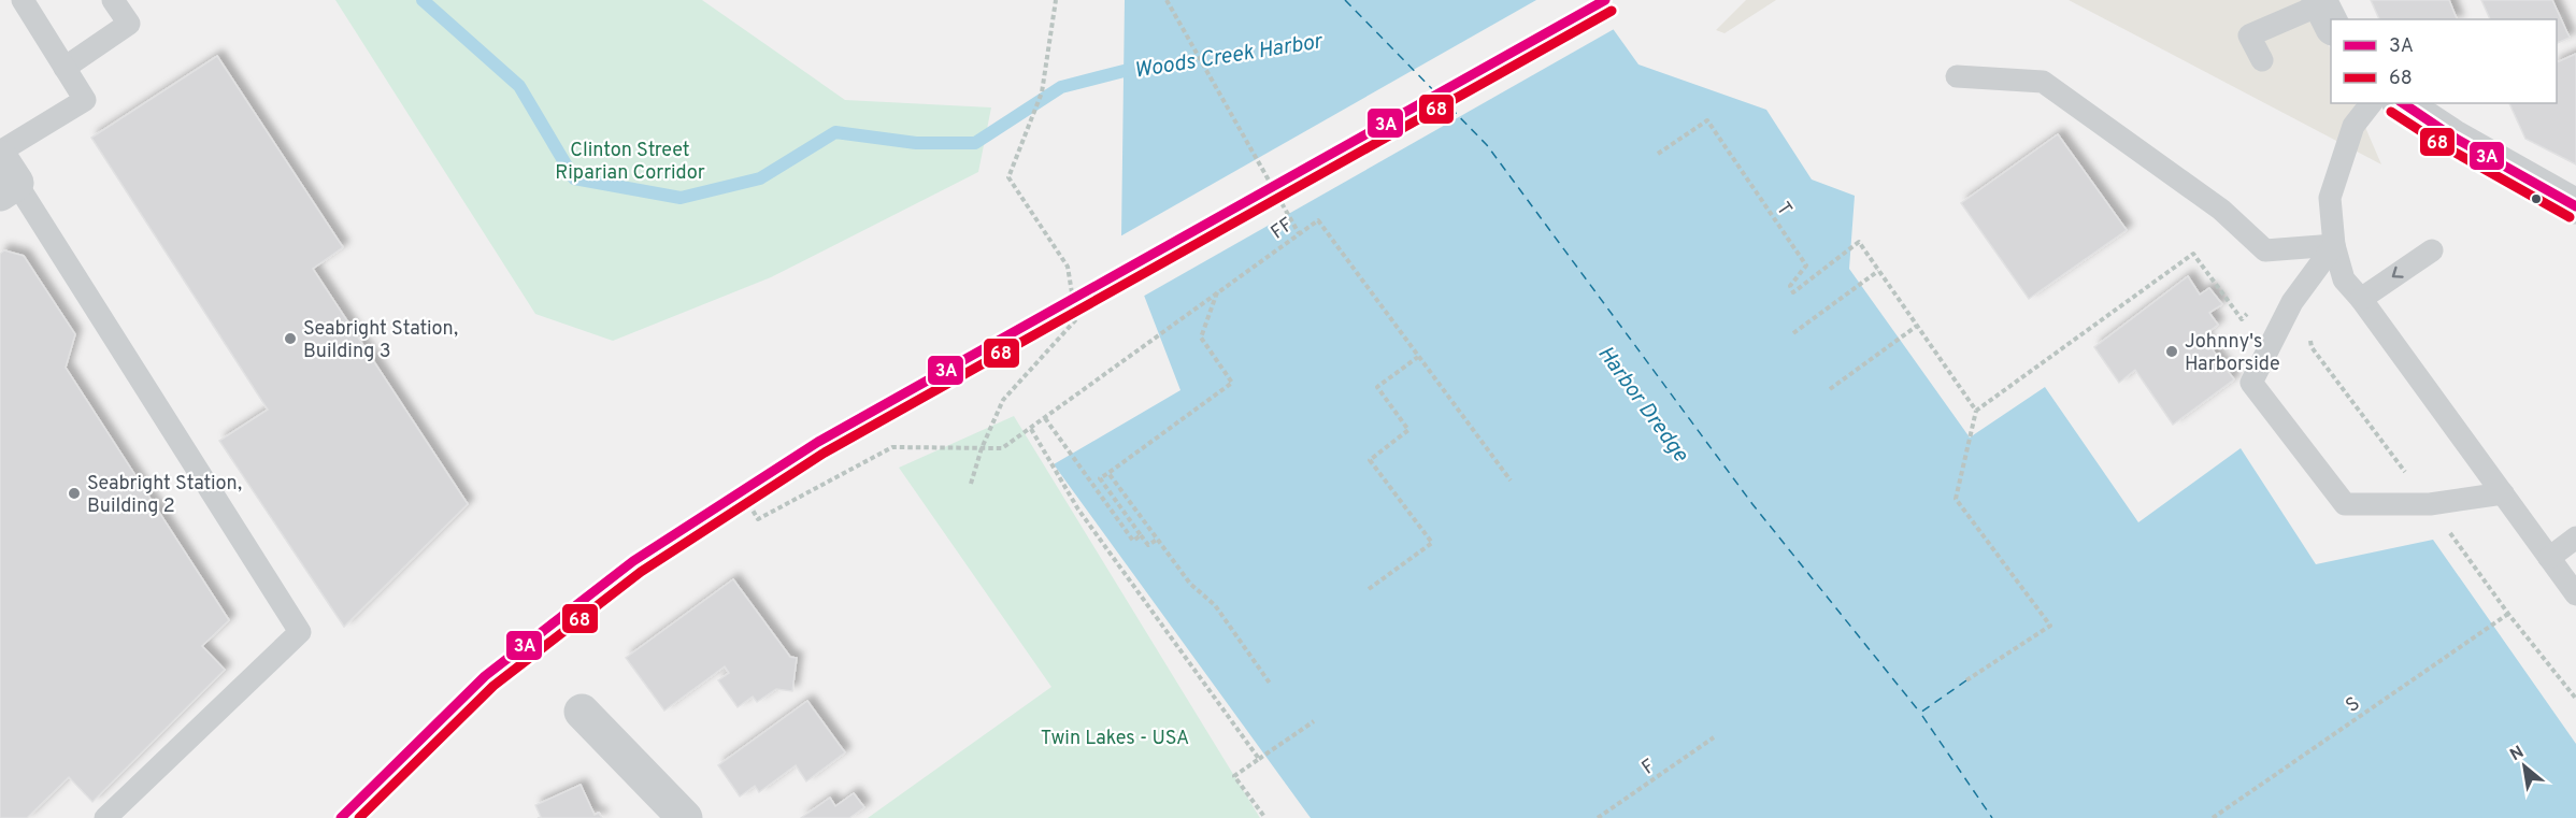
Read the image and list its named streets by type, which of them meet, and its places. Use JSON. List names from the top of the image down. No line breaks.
{"streets":{"path":["T","FF","S","F"]},"water":["Woods Creek Harbor","Harbor Dredge"],"parks":["Clinton Street Riparian Corridor","Twin Lakes - USA"],"places":["Seabright Station, Building 3","Johnny's Harborside","Seabright Station, Building 2"],"lines":["transit line 3A","transit line 68"],"legend":["3A","68"],"north":"top left"}
